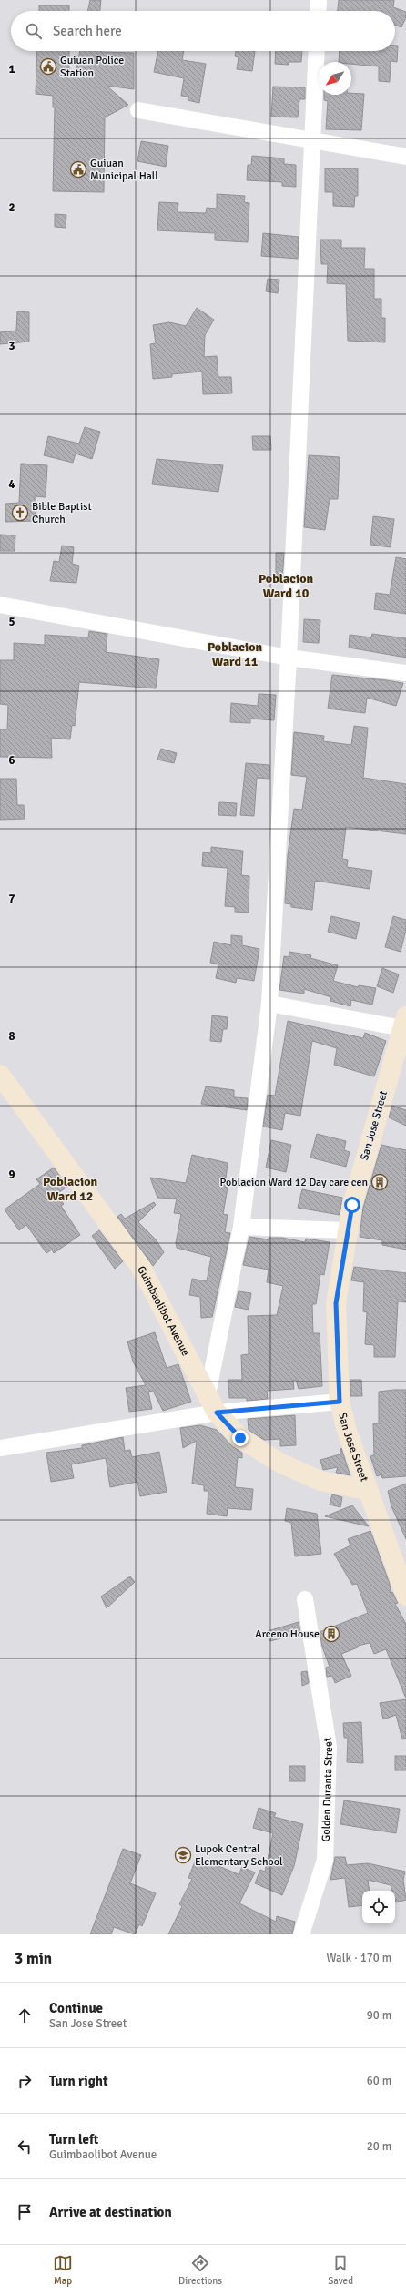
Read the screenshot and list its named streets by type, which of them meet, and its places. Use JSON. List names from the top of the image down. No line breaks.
{"streets":{"street":["San Jose Street","Guimbaolibot Avenue","Golden Duranta Street"]},"crossings":[["San Jose Street","Guimbaolibot Avenue"]],"districts":["Poblacion Ward 10","Poblacion Ward 11","Poblacion Ward 12"],"places":{"public building":["Guiuan Police Station","Guiuan Municipal Hall"],"church":["Bible Baptist Church"],"building":["Poblacion Ward 12 Day care cen","Arceno House"],"school or university":["Lupok Central Elementary School"]},"north":"bottom left","page":{"search":"Search here","heading":["3 min","Walk · 170 m"],"list":[["Continue","San Jose Street","90 m"],["Turn right","60 m"],["Turn left","Guimbaolibot Avenue","20 m"],"Arrive at destination"],"nav":["Map","Directions","Saved"]},"grid":{"rows":["1","2","3","4","5","6","7","8","9"]}}
